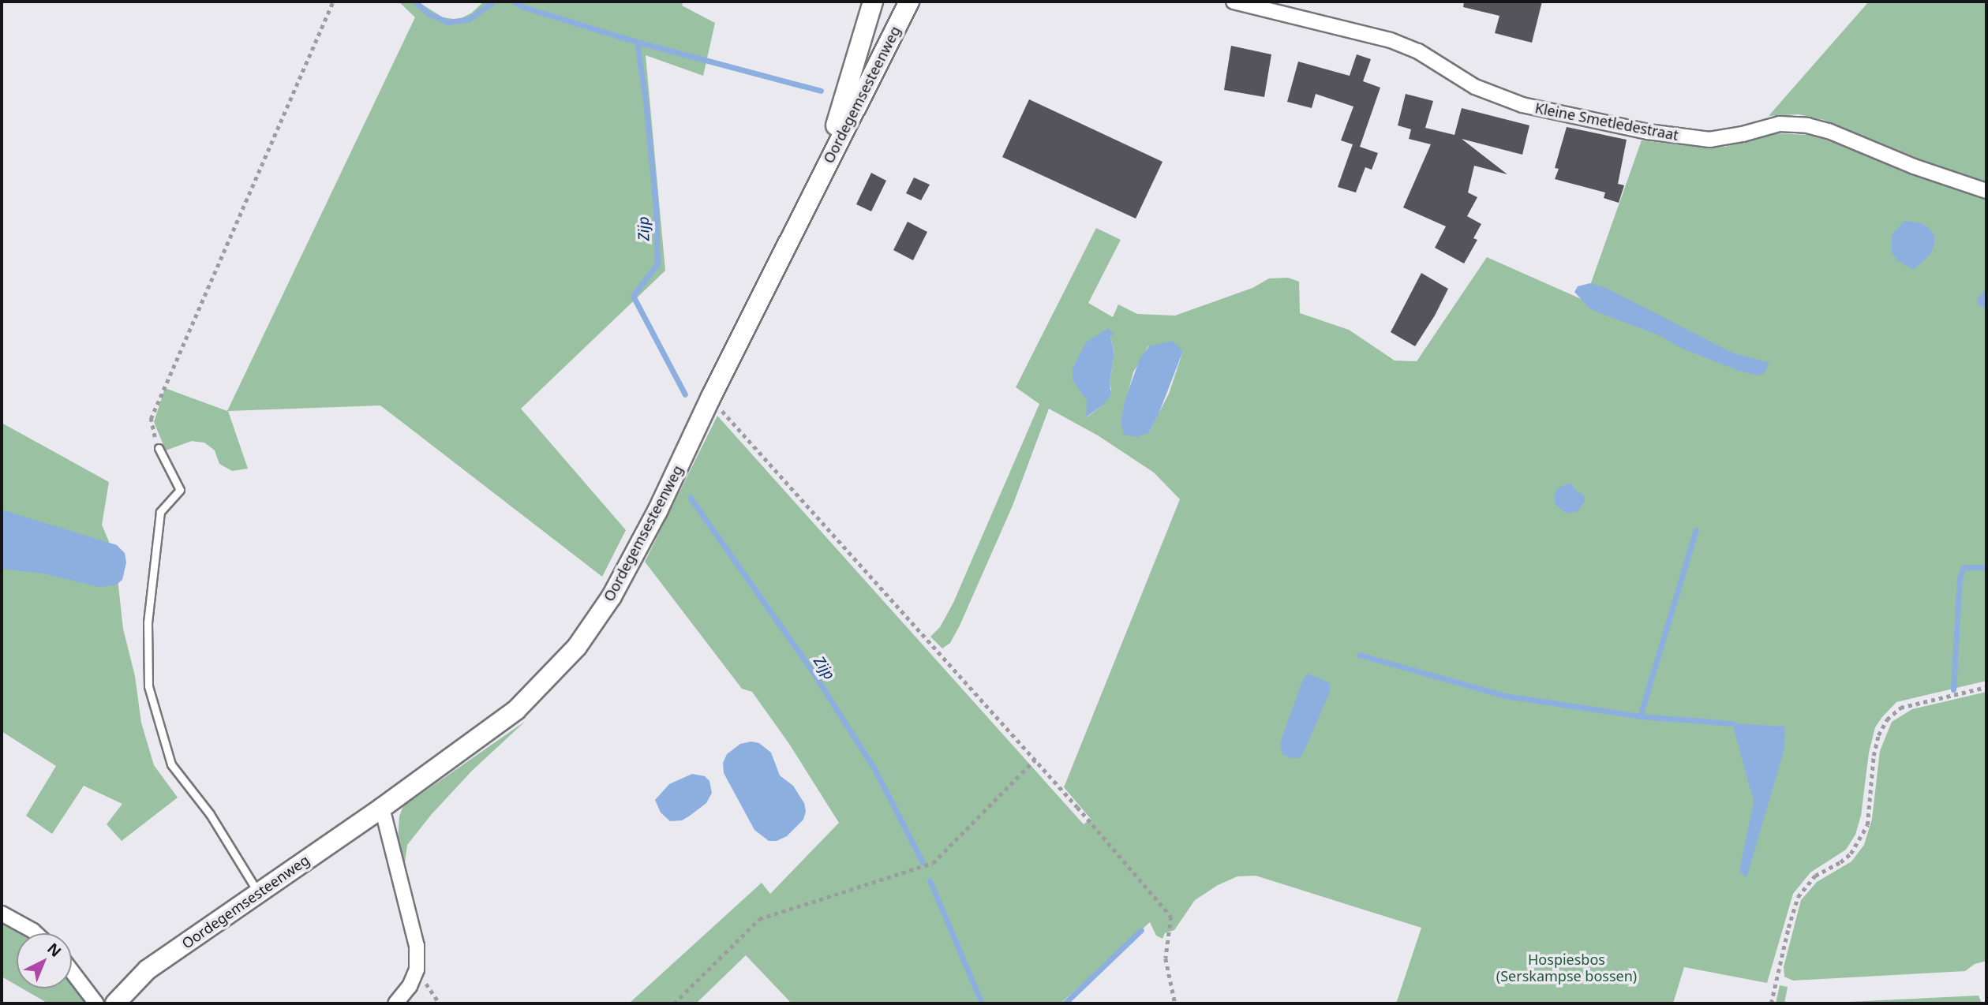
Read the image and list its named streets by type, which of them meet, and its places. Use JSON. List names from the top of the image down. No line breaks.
{"streets":{"street":["Oordegemsesteenweg","Kleine Smetledestraat"]},"water":["Zijp"],"parks":["Hospiesbos (Serskampse bossen)"],"north":"top right"}
